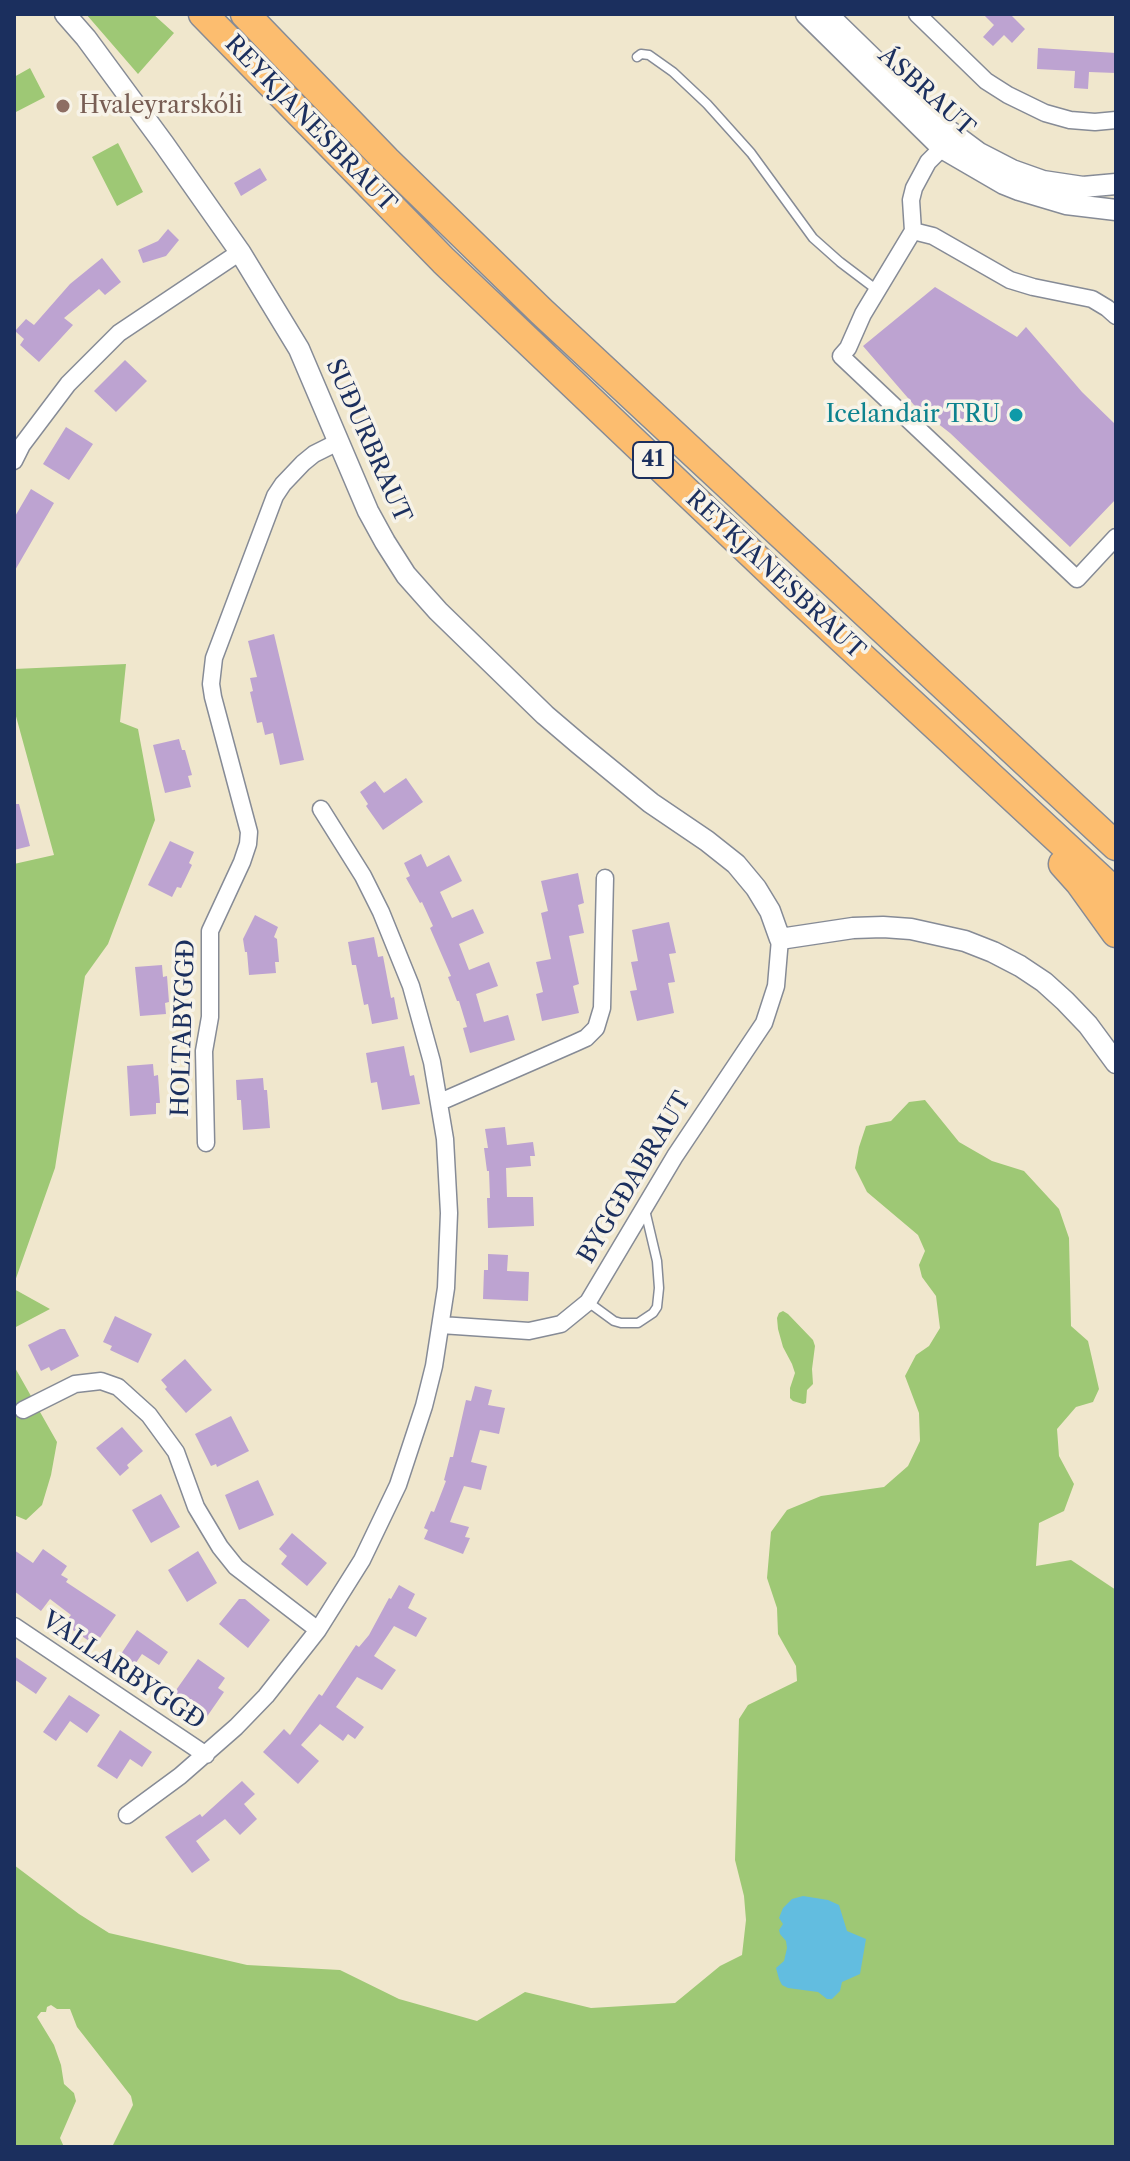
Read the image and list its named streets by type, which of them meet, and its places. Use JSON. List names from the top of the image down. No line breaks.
{"streets":{"highway":["REYKJANESBRAUT","41"],"street":["ÁSBRAUT","SUÐURBRAUT","HOLTABYGGÐ","BYGGÐABRAUT","VALLARBYGGÐ"]},"crossings":[["SUÐURBRAUT","HOLTABYGGÐ"],["SUÐURBRAUT","BYGGÐABRAUT"]],"places":["Hvaleyrarskóli","Icelandair TRU"]}
